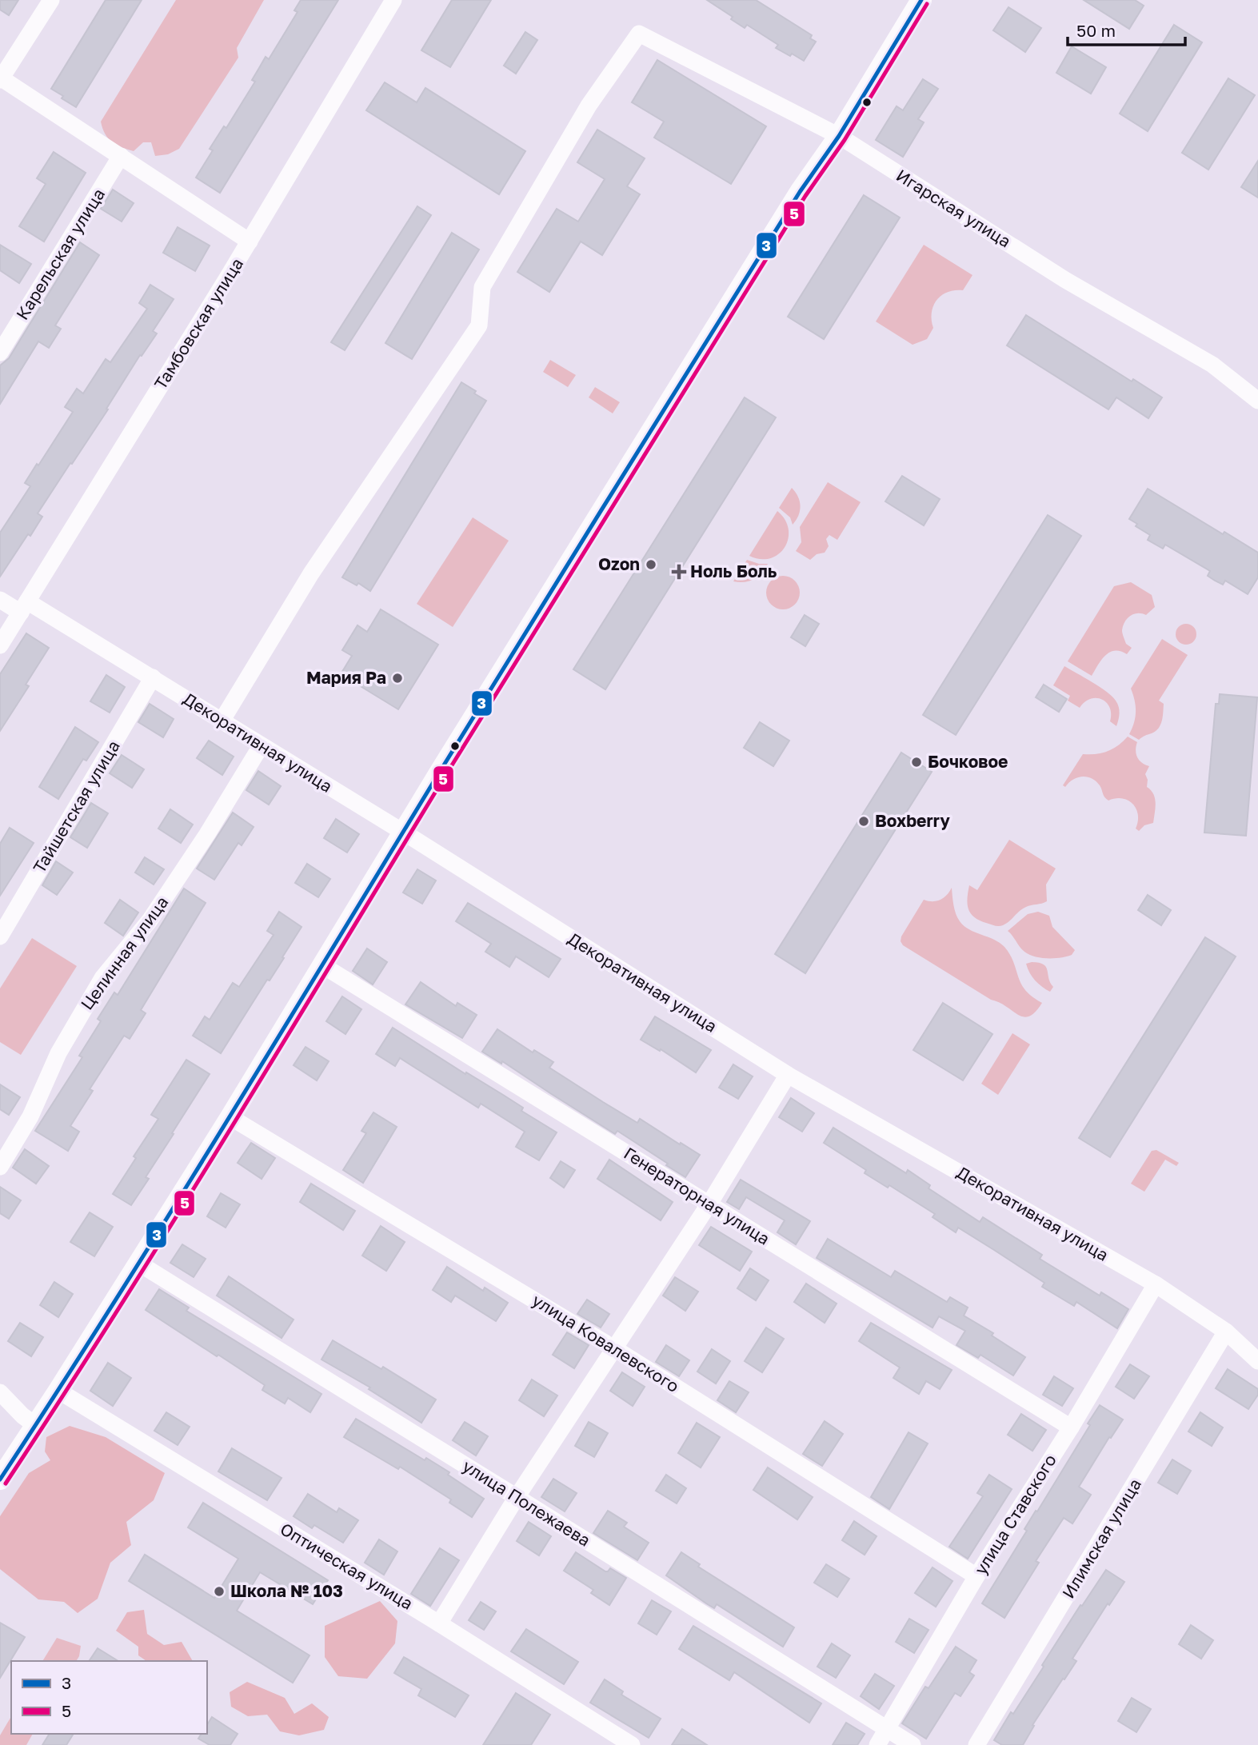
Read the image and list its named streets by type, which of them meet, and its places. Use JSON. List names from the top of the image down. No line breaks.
{"streets":{"street":["Игарская улица","Карельская улица","Тамбовская улица","Декоративная улица","Тайшетская улица","Целинная улица","Генераторная улица","улица Ковалевского","улица Полежаева","улица Ставского","Илимская улица","Оптическая улица"]},"crossings":[["Игарская улица","Декоративная улица"],["Тамбовская улица","Декоративная улица"],["Декоративная улица","Тайшетская улица"],["Декоративная улица","Целинная улица"],["Декоративная улица","улица Ставского"],["Декоративная улица","Илимская улица"],["Генераторная улица","улица Ставского"],["улица Ковалевского","улица Ставского"],["улица Полежаева","улица Ставского"]],"places":{"other":["Ozon","Мария Ра","Бочковое","Boxberry","Школа № 103"],"health":["Ноль Боль"]},"lines":["transit line 3","transit line 5"],"legend":["3","5"],"scale_bar":"50 m"}
